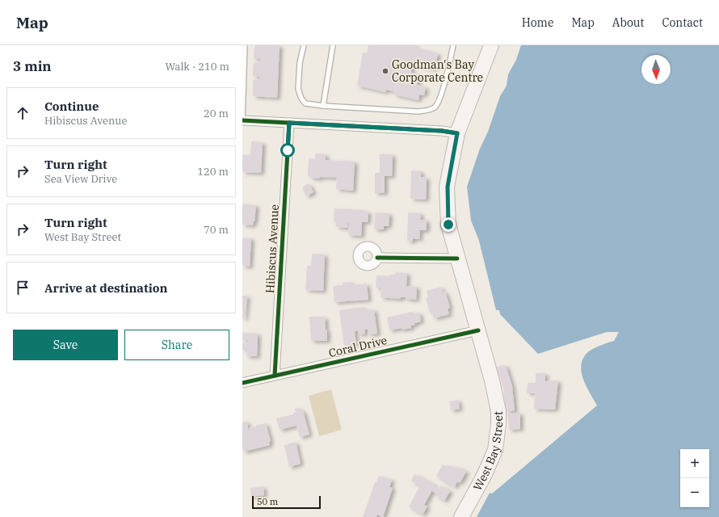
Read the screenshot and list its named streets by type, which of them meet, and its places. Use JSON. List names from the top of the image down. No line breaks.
{"streets":{"main road":["West Bay Street"],"street":["Hibiscus Avenue","Coral Drive"]},"crossings":[["Hibiscus Avenue","Coral Drive"],["Coral Drive","West Bay Street"]],"places":["Goodman's Bay Corporate Centre"],"scale_bar":"50 m","north":"bottom","page":{"header":"Map","nav":["Home","Map","About","Contact"],"heading":["3 min","Walk · 210 m"],"list":[["Continue","Hibiscus Avenue","20 m"],["Turn right","Sea View Drive","120 m"],["Turn right","West Bay Street","70 m"],"Arrive at destination"],"buttons":["Save","Share"],"map_buttons":["+","−"],"scale":"50 m"}}
